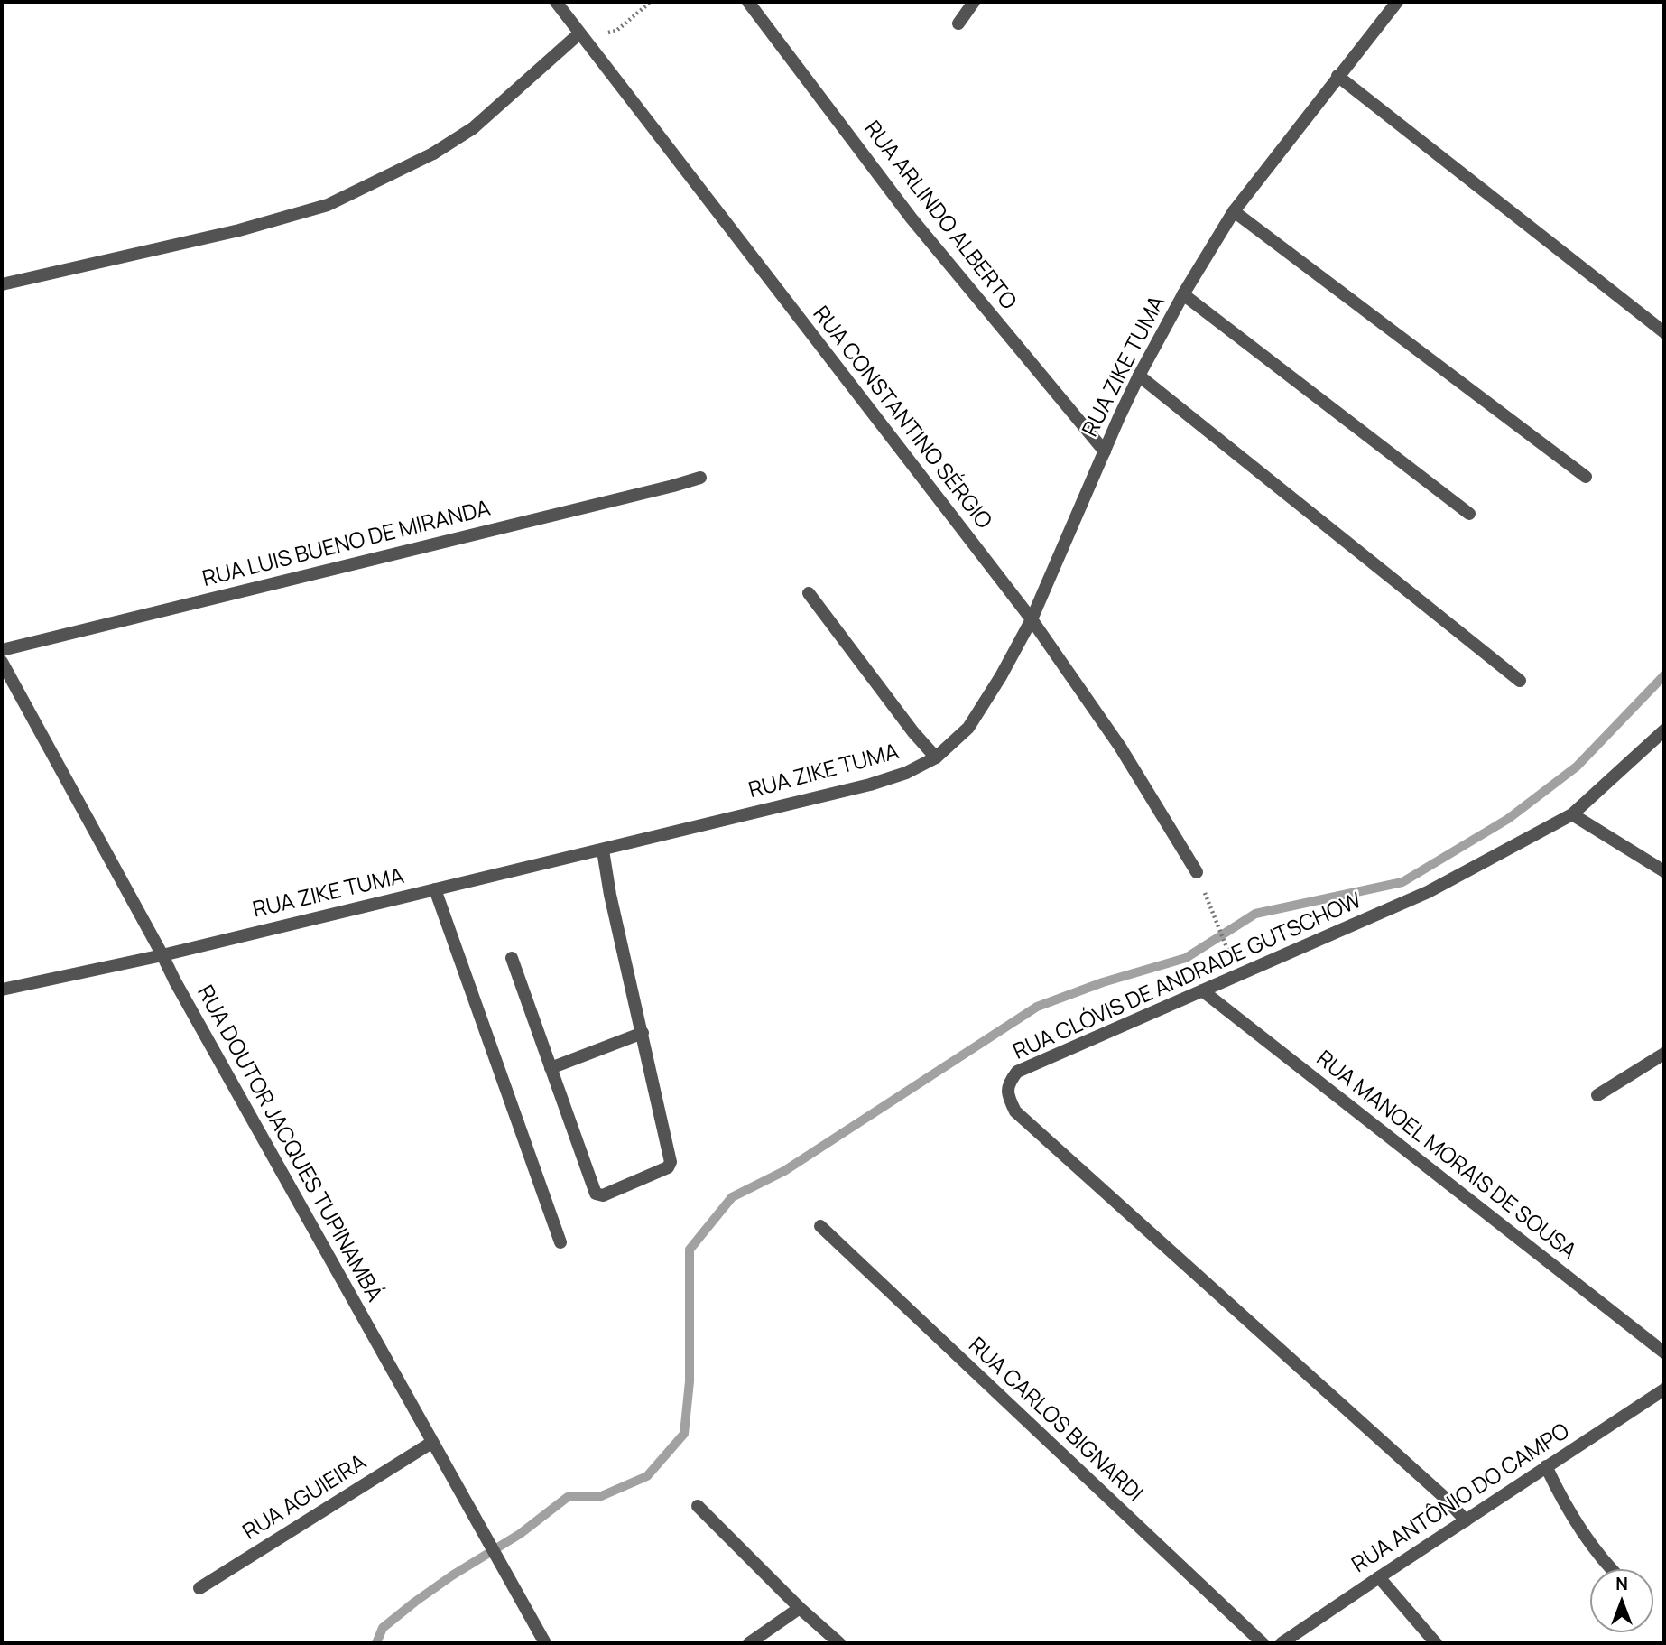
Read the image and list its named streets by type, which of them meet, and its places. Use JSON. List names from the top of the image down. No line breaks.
{"streets":{"street":["RUA ARLINDO ALBERTO","RUA ZIKE TUMA","RUA CONSTANTINO SÉRGIO","RUA LUIS BUENO DE MIRANDA","RUA CLÓVIS DE ANDRADE GUTSCHOW","RUA DOUTOR JACQUES TUPINAMBÁ","RUA MANOEL MORAIS DE SOUSA","RUA CARLOS BIGNARDI","RUA AGUIEIRA","RUA ANTÔNIO DO CAMPO"]},"crossings":[["RUA ARLINDO ALBERTO","RUA ZIKE TUMA"],["RUA ZIKE TUMA","RUA CONSTANTINO SÉRGIO"],["RUA ZIKE TUMA","RUA DOUTOR JACQUES TUPINAMBÁ"],["RUA CLÓVIS DE ANDRADE GUTSCHOW","RUA MANOEL MORAIS DE SOUSA"],["RUA CLÓVIS DE ANDRADE GUTSCHOW","RUA ANTÔNIO DO CAMPO"],["RUA DOUTOR JACQUES TUPINAMBÁ","RUA AGUIEIRA"]],"north":"top"}
